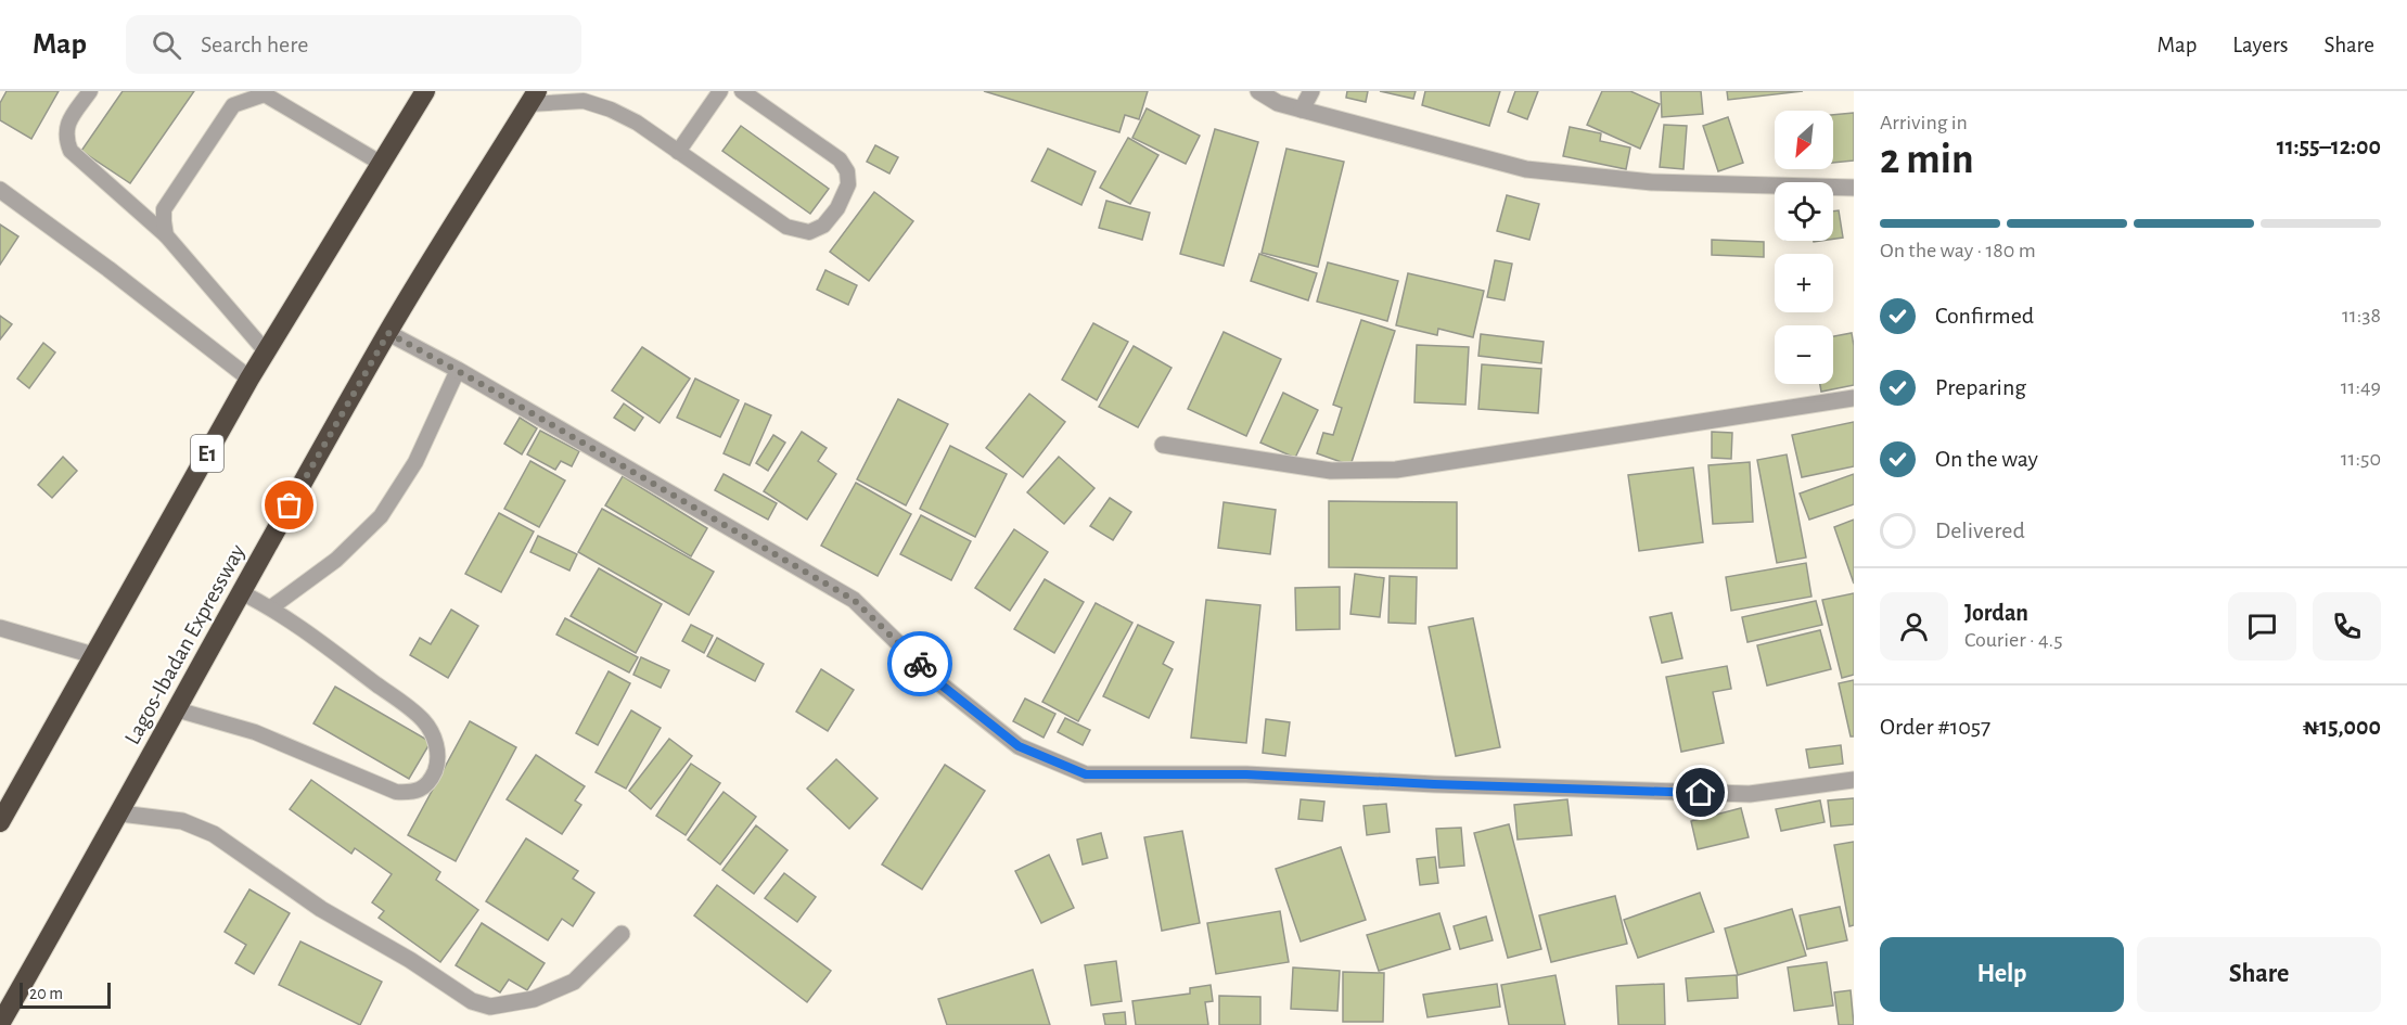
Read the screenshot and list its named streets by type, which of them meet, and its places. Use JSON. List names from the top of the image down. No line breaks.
{"streets":{"highway":["E1","Lagos-Ibadan Expressway"]},"scale_bar":"20 m","north":"bottom left","page":{"header":"Map","search":"Search here","nav":["Map","Layers","Share"],"heading":["2 min","Arriving in","11:55–12:00"],"panel":["Jordan","Courier · 4.5","Order #1057","₦15,000"],"map_buttons":["+","−"],"bar":"On the way · 180 m","list":[["Confirmed","11:38"],["Preparing","11:49"],["On the way","11:50"],"Delivered"],"buttons":["Help","Share"],"scale":"20 m"}}
